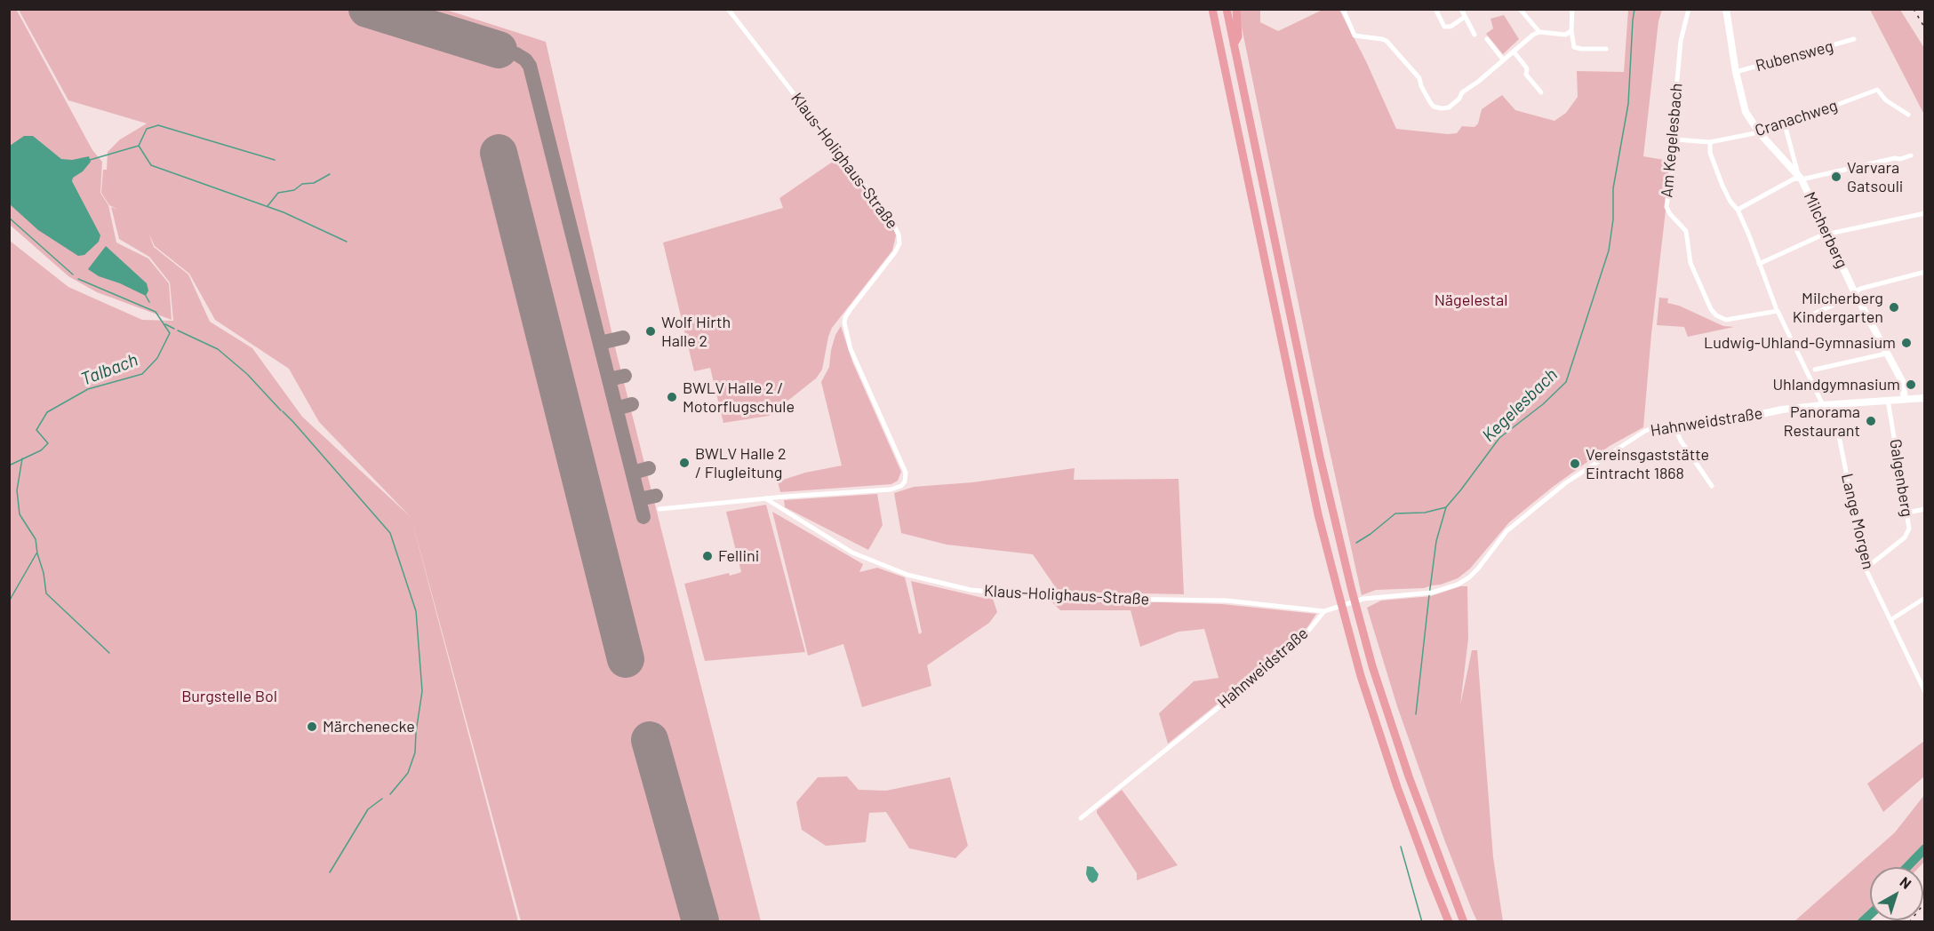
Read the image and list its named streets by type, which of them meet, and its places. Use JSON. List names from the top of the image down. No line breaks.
{"streets":{"street":["Rubensweg","Cranachweg","Am Kegelesbach","Klaus-Holighaus-Straße","Milcherberg","Hahnweidstraße","Galgenberg","Lange Morgen"]},"crossings":[["Rubensweg","Milcherberg"],["Cranachweg","Am Kegelesbach"],["Cranachweg","Milcherberg"],["Am Kegelesbach","Hahnweidstraße"],["Klaus-Holighaus-Straße","Hahnweidstraße"],["Milcherberg","Hahnweidstraße"],["Hahnweidstraße","Galgenberg"],["Galgenberg","Lange Morgen"]],"water":["Talbach","Kegelesbach"],"parks":["Nägelestal","Burgstelle Bol"],"places":["Varvara Gatsouli","Milcherberg Kindergarten","Wolf Hirth Halle 2","Ludwig-Uhland-Gymnasium","Uhlandgymnasium","BWLV Halle 2 / Motorflugschule","Panorama Restaurant","BWLV Halle 2 / Flugleitung","Vereinsgaststätte Eintracht 1868","Fellini","Märchenecke"],"north":"top right"}
